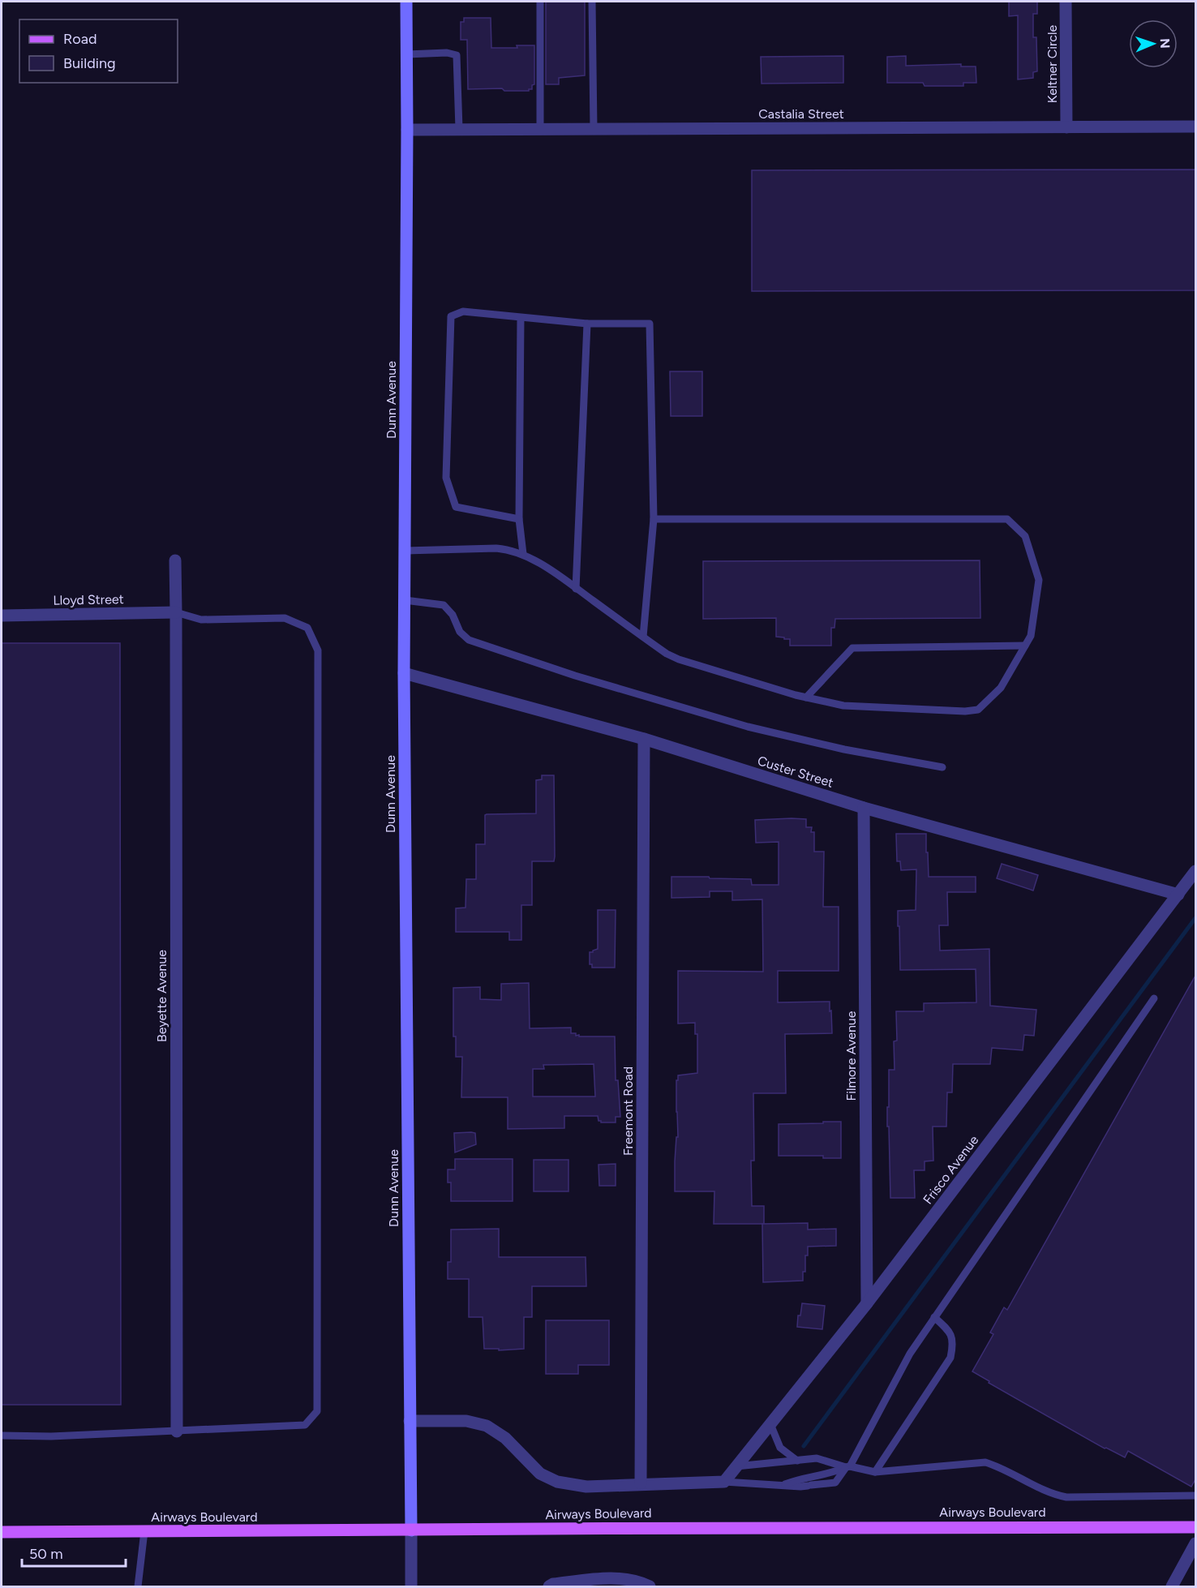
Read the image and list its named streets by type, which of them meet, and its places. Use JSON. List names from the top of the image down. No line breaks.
{"streets":{"main road":["Dunn Avenue","Airways Boulevard"],"street":["Keltner Circle","Castalia Street","Lloyd Street","Custer Street","Beyette Avenue","Filmore Avenue","Freemont Road","Frisco Avenue"]},"crossings":[["Keltner Circle","Castalia Street"],["Castalia Street","Dunn Avenue"],["Dunn Avenue","Custer Street"],["Dunn Avenue","Airways Boulevard"],["Lloyd Street","Beyette Avenue"],["Custer Street","Filmore Avenue"],["Custer Street","Freemont Road"],["Custer Street","Frisco Avenue"],["Filmore Avenue","Frisco Avenue"],["Freemont Road","Airways Boulevard"],["Frisco Avenue","Airways Boulevard"]],"legend":["Road","Building"],"scale_bar":"50 m","north":"right"}
